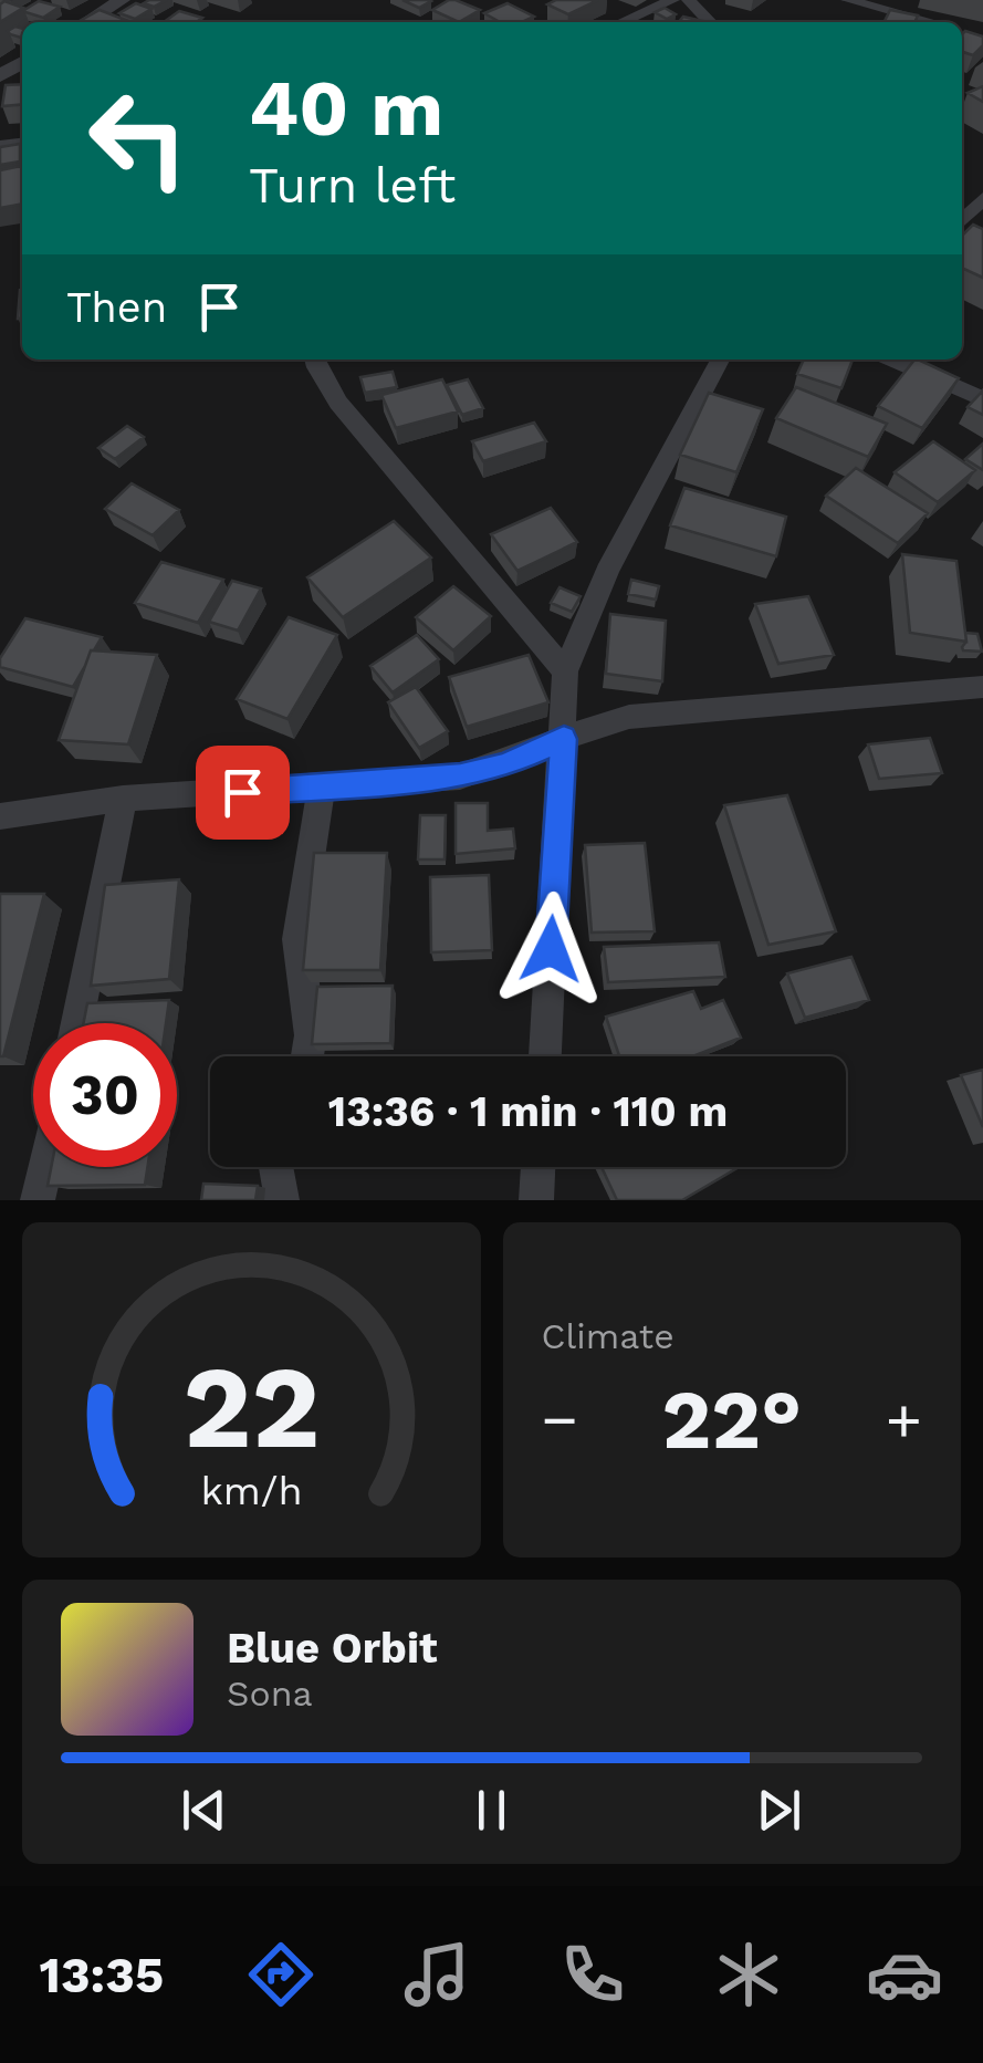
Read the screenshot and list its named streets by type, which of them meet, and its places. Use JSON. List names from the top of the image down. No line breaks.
{"page":{"turn":["40 m","Turn left"],"then":"Then","limit":"30","trip":"13:36 · 1 min · 110 m","tile":"Climate","heat":["−","22°","+"],"song":["Blue Orbit","Sona"],"tabs":"13:35","gauge":["22","km/h"]}}
